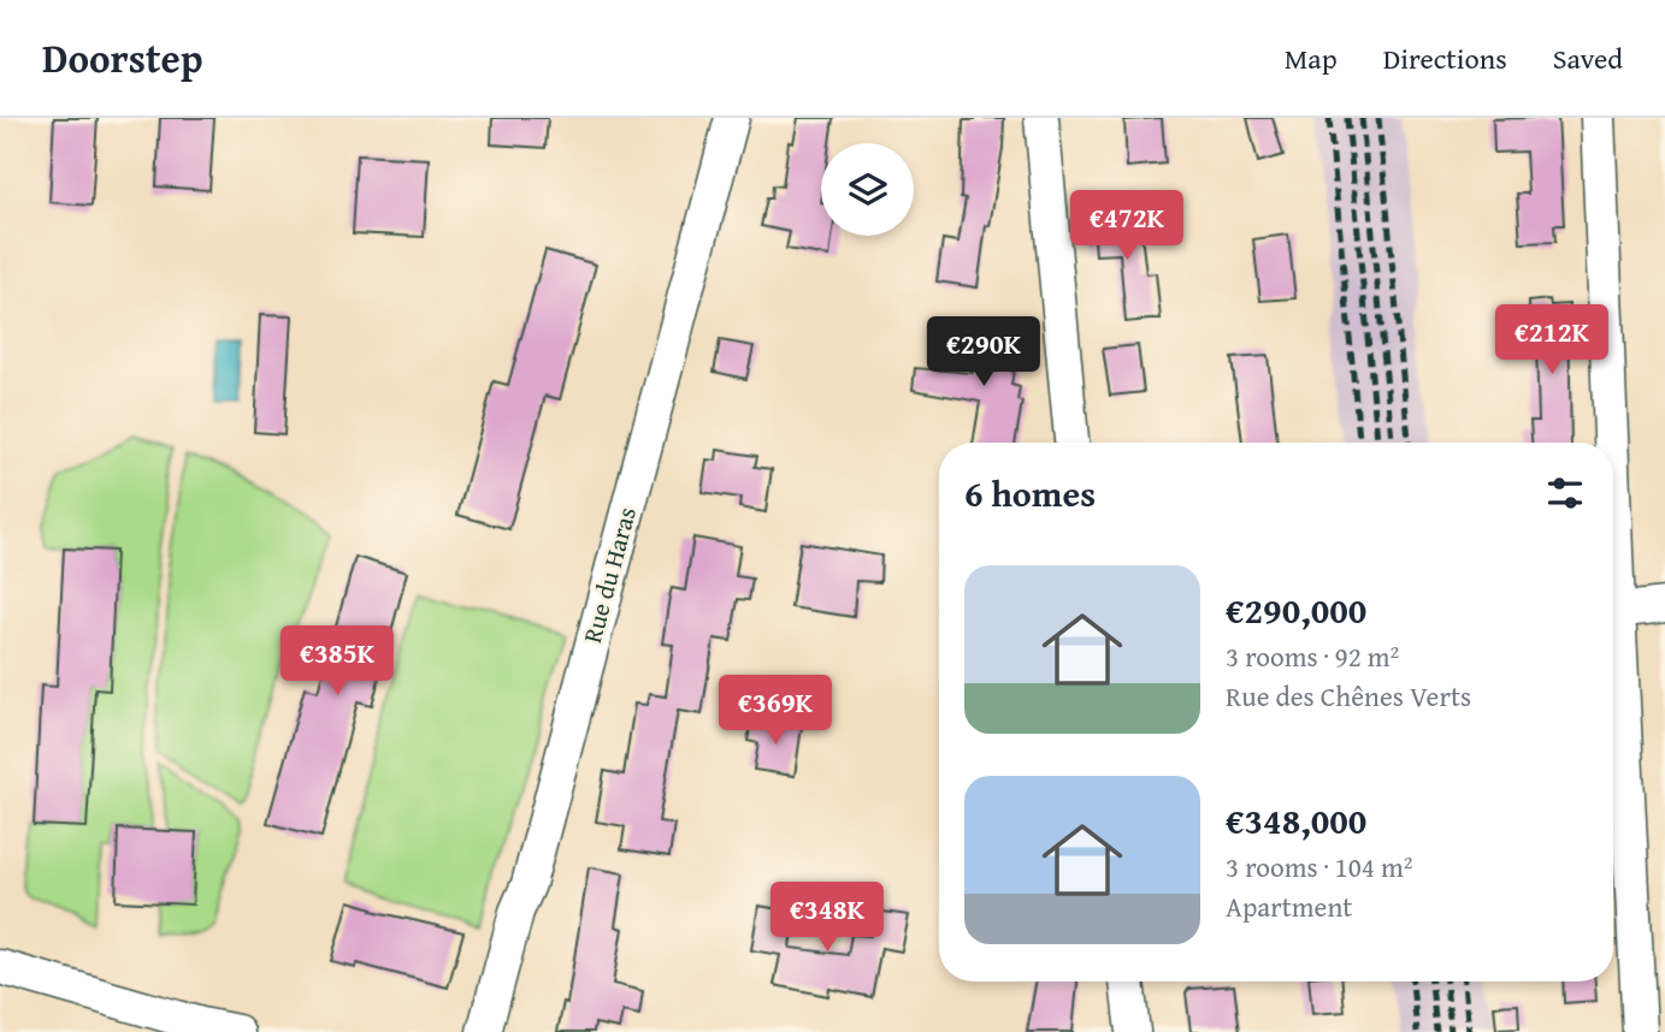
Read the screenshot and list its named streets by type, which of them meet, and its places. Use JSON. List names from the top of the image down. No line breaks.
{"streets":{"street":["Rue du Haras"]},"page":{"header":"Doorstep","nav":["Map","Directions","Saved"],"price":["€472K","€212K","€290K","€385K","€369K","€348K"],"heading":"6 homes","list":[{"name":"€290,000","note":"3 rooms · 92 m² · Rue des Chênes Verts"},{"name":"€348,000","note":"3 rooms · 104 m² · Apartment"}]}}
